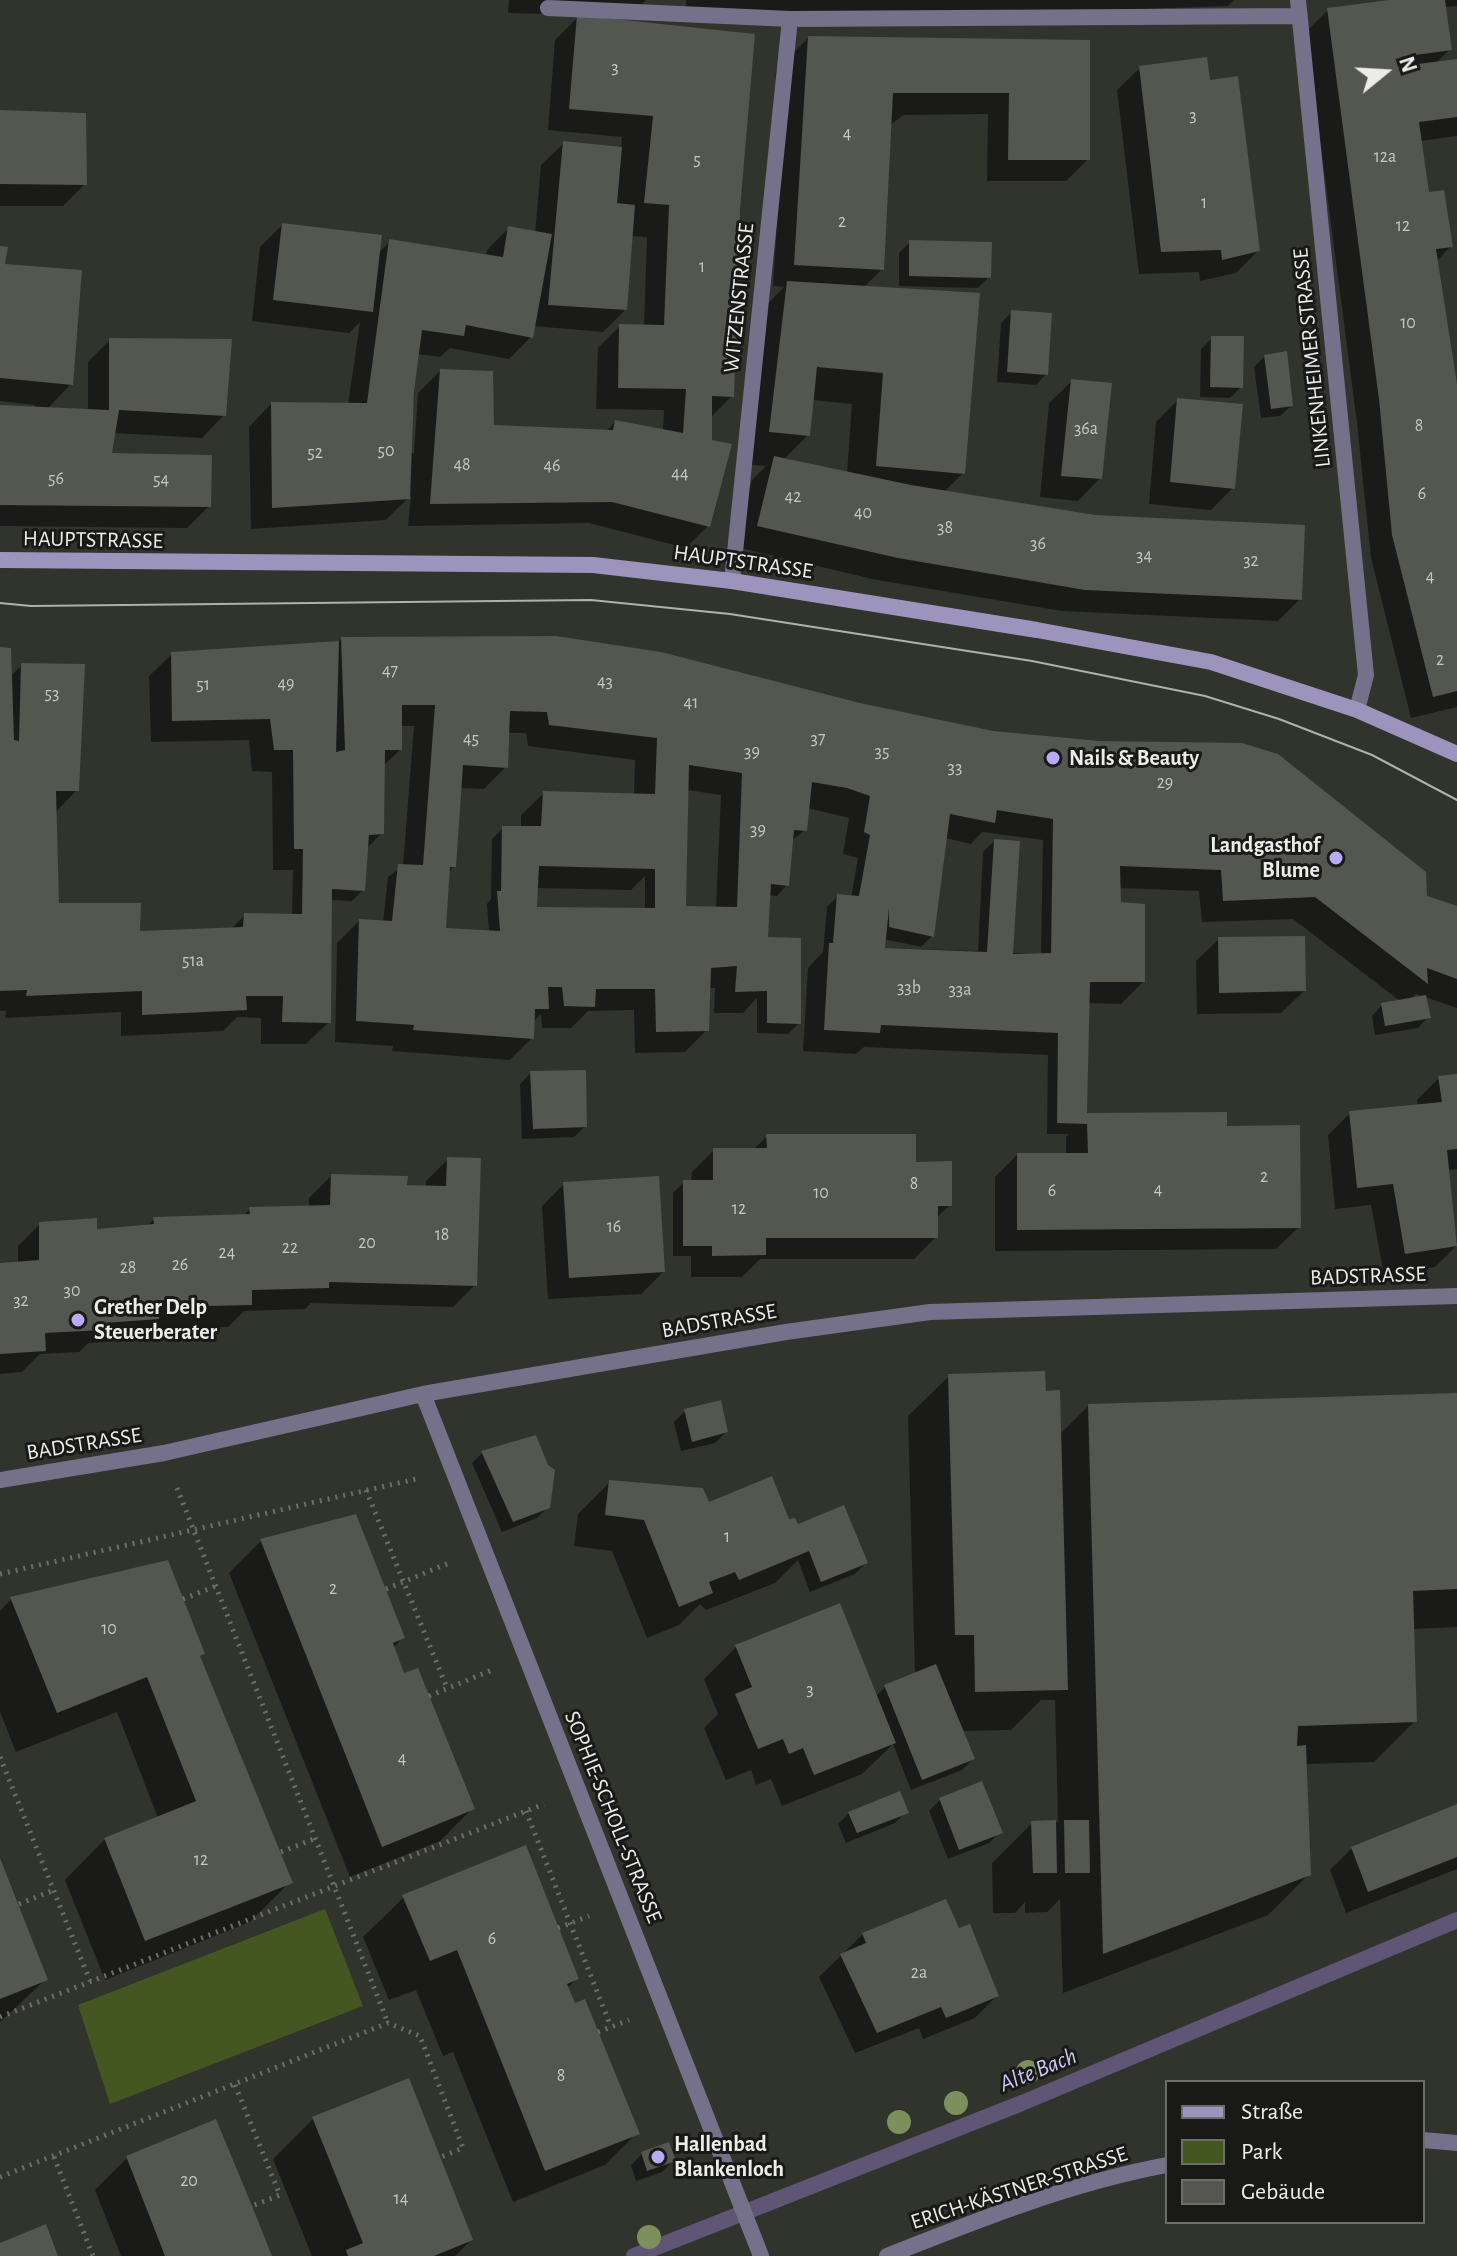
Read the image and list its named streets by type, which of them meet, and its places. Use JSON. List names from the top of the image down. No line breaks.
{"streets":{"street":["WITZENSTRASSE","LINKENHEIMER STRASSE","HAUPTSTRASSE","BADSTRASSE","SOPHIE-SCHOLL-STRASSE","ERICH-KÄSTNER-STRASSE"]},"crossings":[["WITZENSTRASSE","HAUPTSTRASSE"],["LINKENHEIMER STRASSE","HAUPTSTRASSE"],["BADSTRASSE","SOPHIE-SCHOLL-STRASSE"]],"water":["Alte Bach"],"places":["Nails & Beauty","Landgasthof Blume","Grether Delp Steuerberater","Hallenbad Blankenloch"],"house_numbers":["3","3","4","12a","5","1","2","12","1","10","8","36a","50","52","48","46","44","56","54","6","42","40","38","36","34","32","4","2","47","43","49","51","53","41","45","37","39","35","33","29","39","51a","33b","33a","2","8","4","6","10","12","16","18","20","22","24","26","28","30","32","1","2","10","3","4","12","6","2a","8","20","14"],"legend":["Straße","Park","Gebäude"],"north":"right"}
